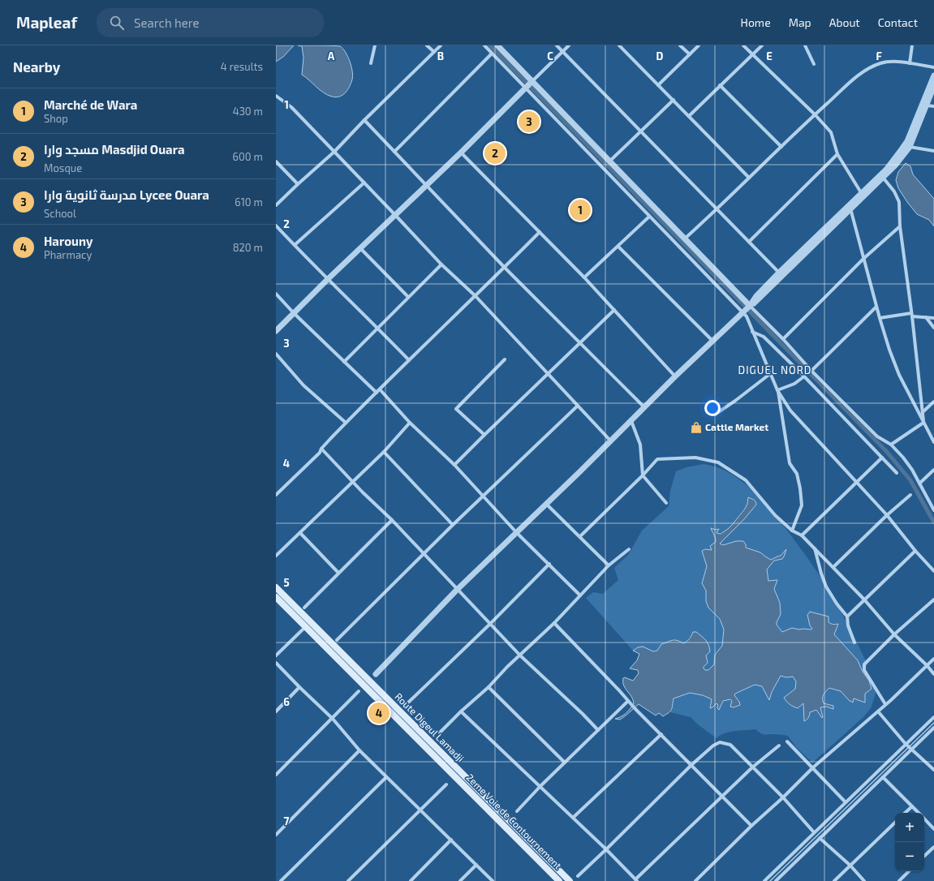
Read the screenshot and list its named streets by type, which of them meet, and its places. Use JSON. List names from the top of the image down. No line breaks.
{"streets":{"main road":["Route Digeul Lamadji","2eme Voie de Contournement"]},"districts":["DIGUEL NORD"],"places":{"shop":["Cattle Market"]},"page":{"header":"Mapleaf","search":"Search here","nav":["Home","Map","About","Contact"],"heading":["Nearby","4 results"],"list":[{"mark":"1","name":"Marché de Wara","note":"Shop","value":"430 m"},{"mark":"2","name":"مسجد وارا Masdjid Ouara","note":"Mosque","value":"600 m"},{"mark":"3","name":"مدرسة ثانوية وارا Lycee Ouara","note":"School","value":"610 m"},{"mark":"4","name":"Harouny","note":"Pharmacy","value":"820 m"}],"pins":["3","2","1","4"],"map_buttons":["+","−"]},"grid":{"columns":["A","B","C","D","E","F"],"rows":["1","2","3","4","5","6","7"]}}
